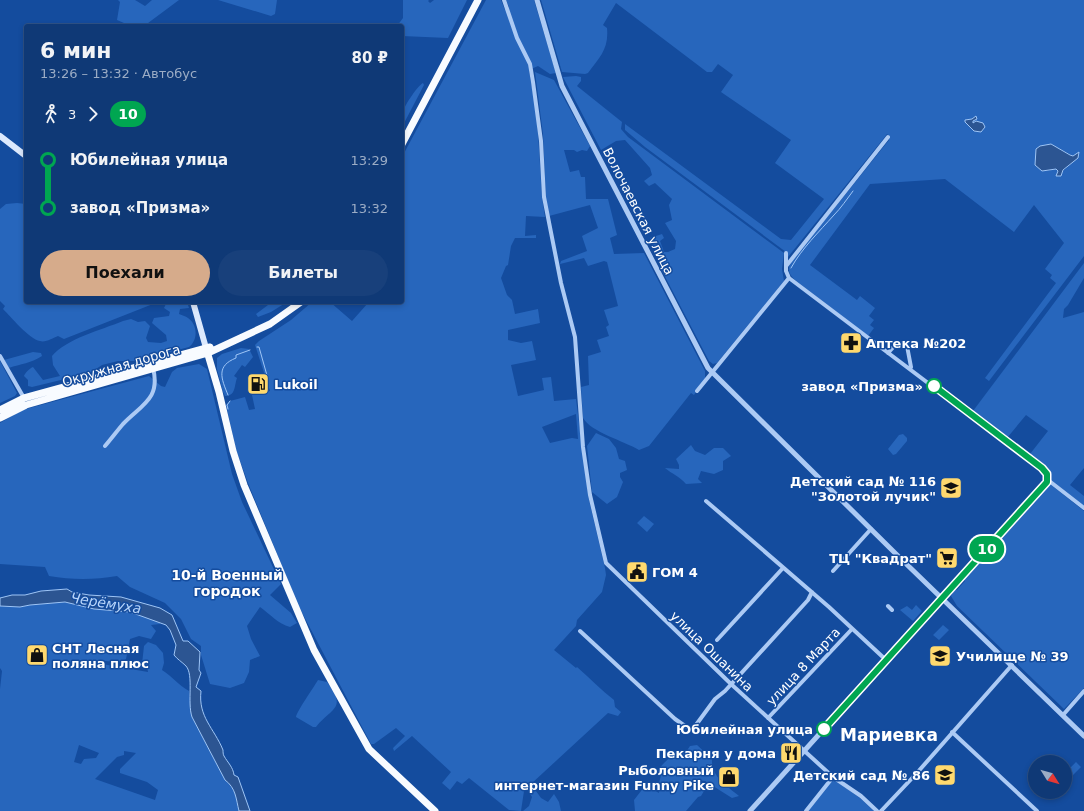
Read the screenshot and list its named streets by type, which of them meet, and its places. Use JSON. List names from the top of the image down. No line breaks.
{"streets":{"main road":["Окружная дорога"],"street":["Волочаевская улица","улица Ошанина","улица 8 Марта"]},"crossings":[["улица Ошанина","улица 8 Марта"]],"districts":["10-й Военный городок","Мариевка"],"water":["Черёмуха"],"places":{"pharmacy":["Аптека №202"],"fuel station":["Lukoil"],"other":["завод «Призма»","Юбилейная улица"],"school or university":["Детский сад № 116 \"Золотой лучик\"","Училище № 39","Детский сад № 86"],"supermarket":["ТЦ \"Квадрат\""],"public building":["ГОМ 4"],"shop":["СНТ Лесная поляна плюс","Рыболовный интернет-магазин Funny Pike"],"restaurant":["Пекарня у дома"]},"lines":["bus line 10"],"north":"bottom right","page":{"on_map":"10","heading":["6 мин","13:26 – 13:32 · Автобус","80 ₽"],"legs":["3","10"],"list":[{"name":"Юбилейная улица","value":"13:29"},{"name":"завод «Призма»","value":"13:32"}],"buttons":["Поехали","Билеты"]}}
